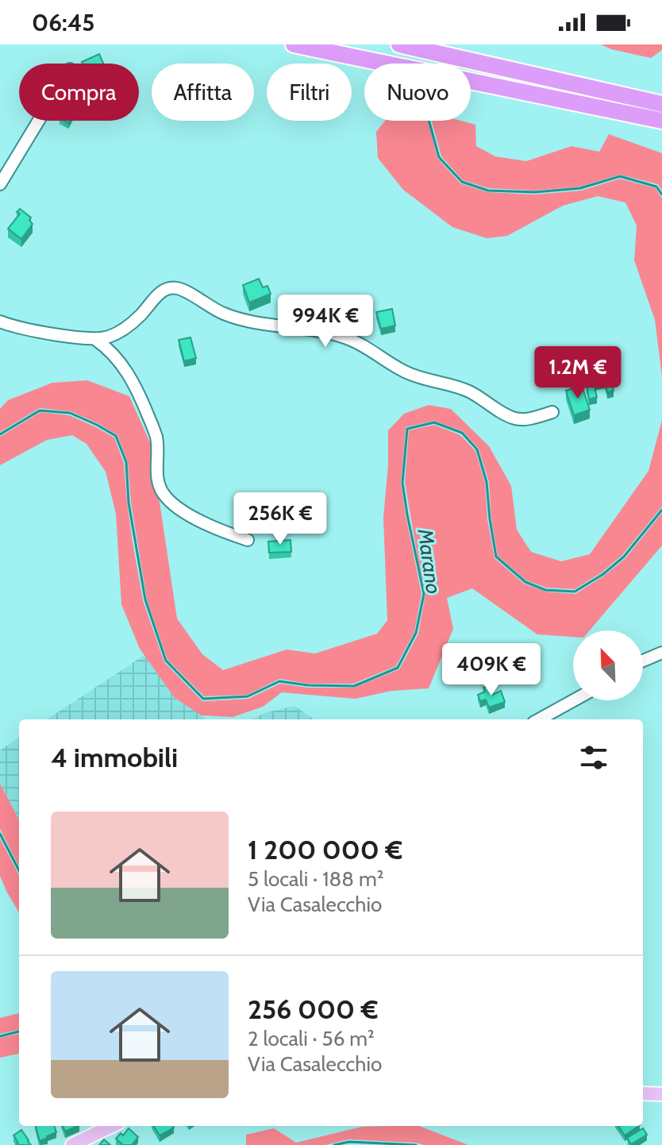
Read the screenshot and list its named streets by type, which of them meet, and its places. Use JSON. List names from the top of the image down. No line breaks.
{"water":["Marano"],"north":"top left","page":{"status":"06:45","chip":["Compra","Affitta","Filtri","Nuovo"],"price":["994K €","1.2M €","256K €","409K €"],"heading":"4 immobili","list":[{"name":"1 200 000 €","note":"5 locali · 188 m² · Via Casalecchio"},{"name":"256 000 €","note":"2 locali · 56 m² · Via Casalecchio"}]}}
